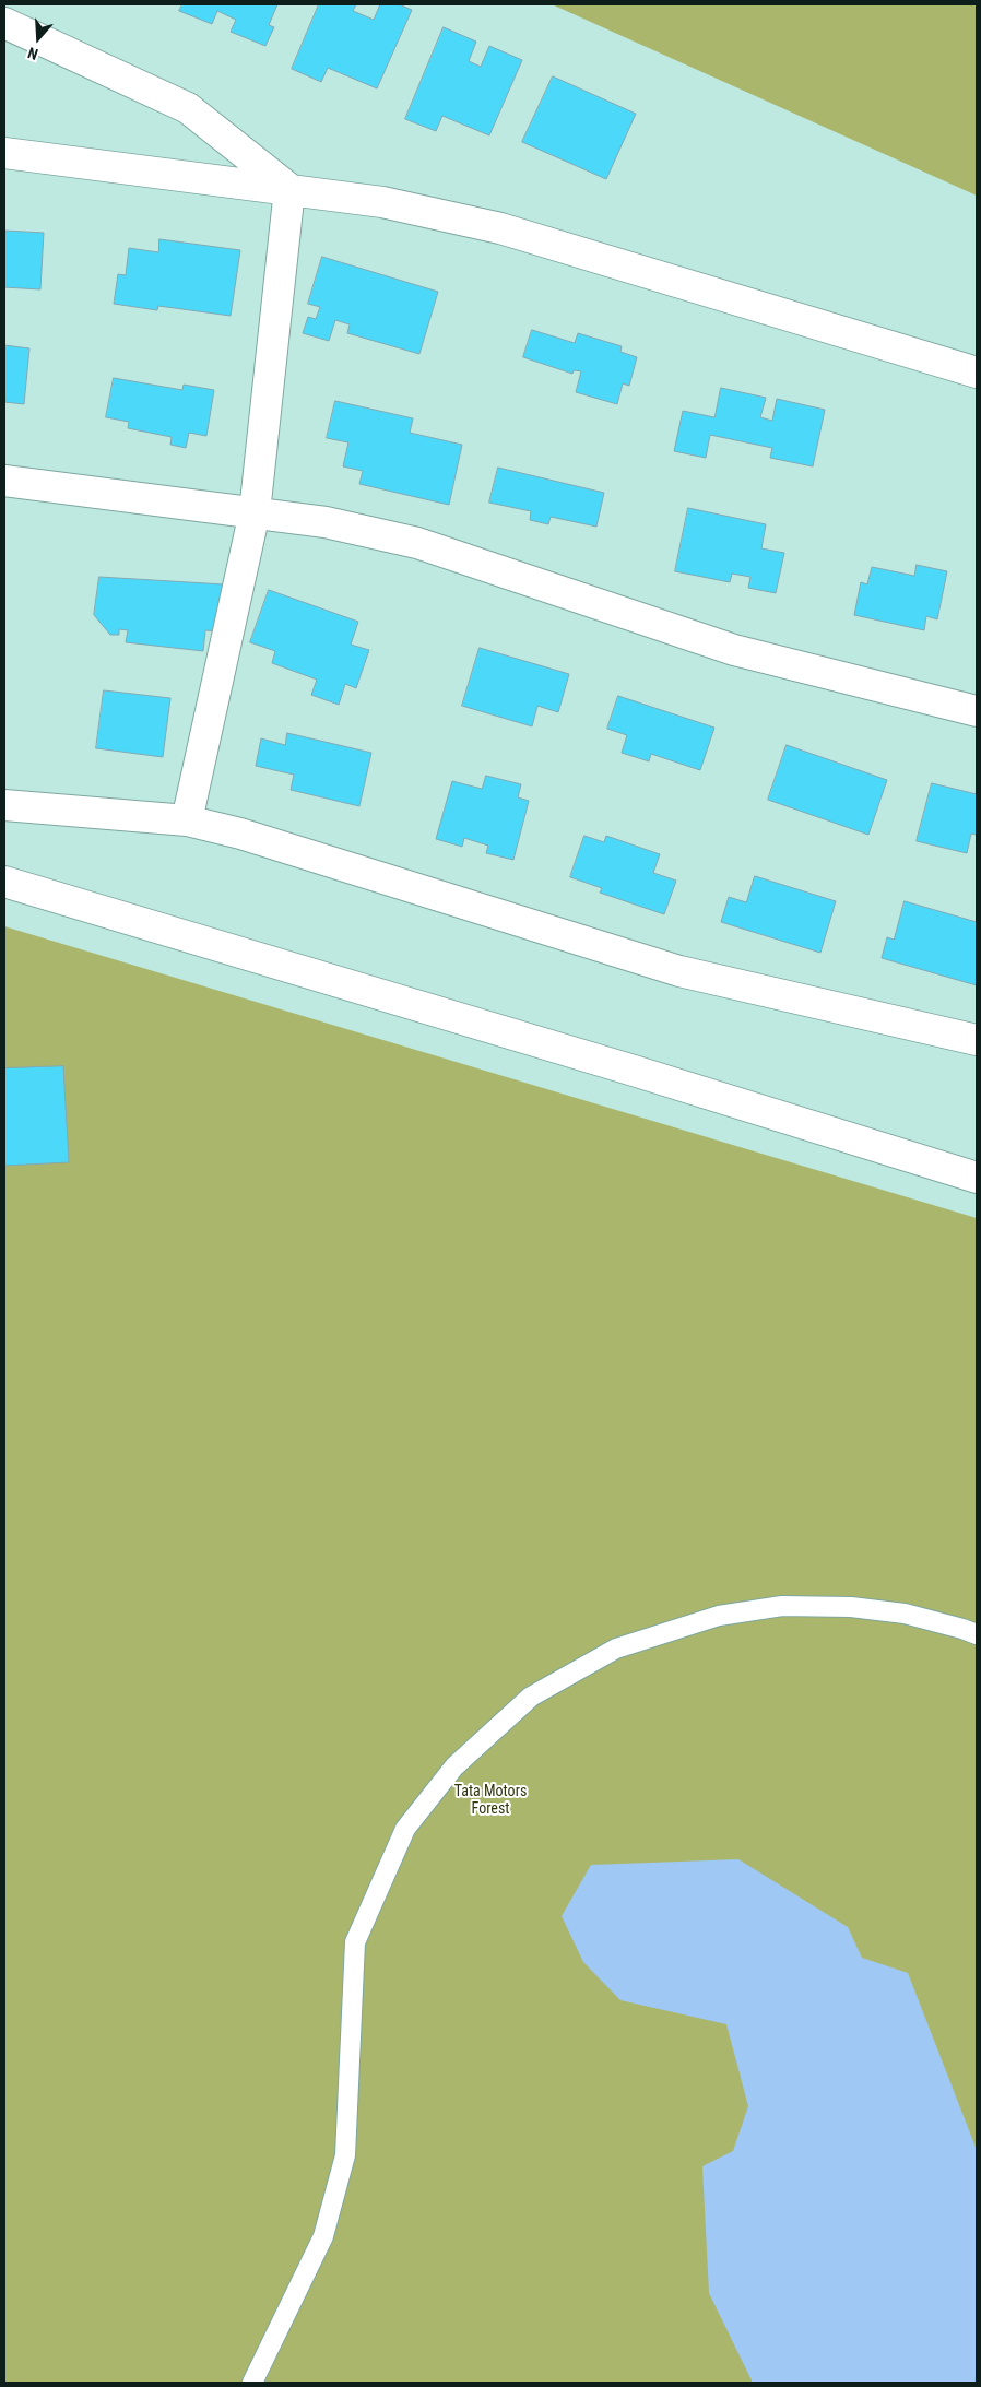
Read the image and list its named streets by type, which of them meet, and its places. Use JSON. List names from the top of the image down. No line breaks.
{"parks":["Tata Motors Forest"],"north":"bottom"}
